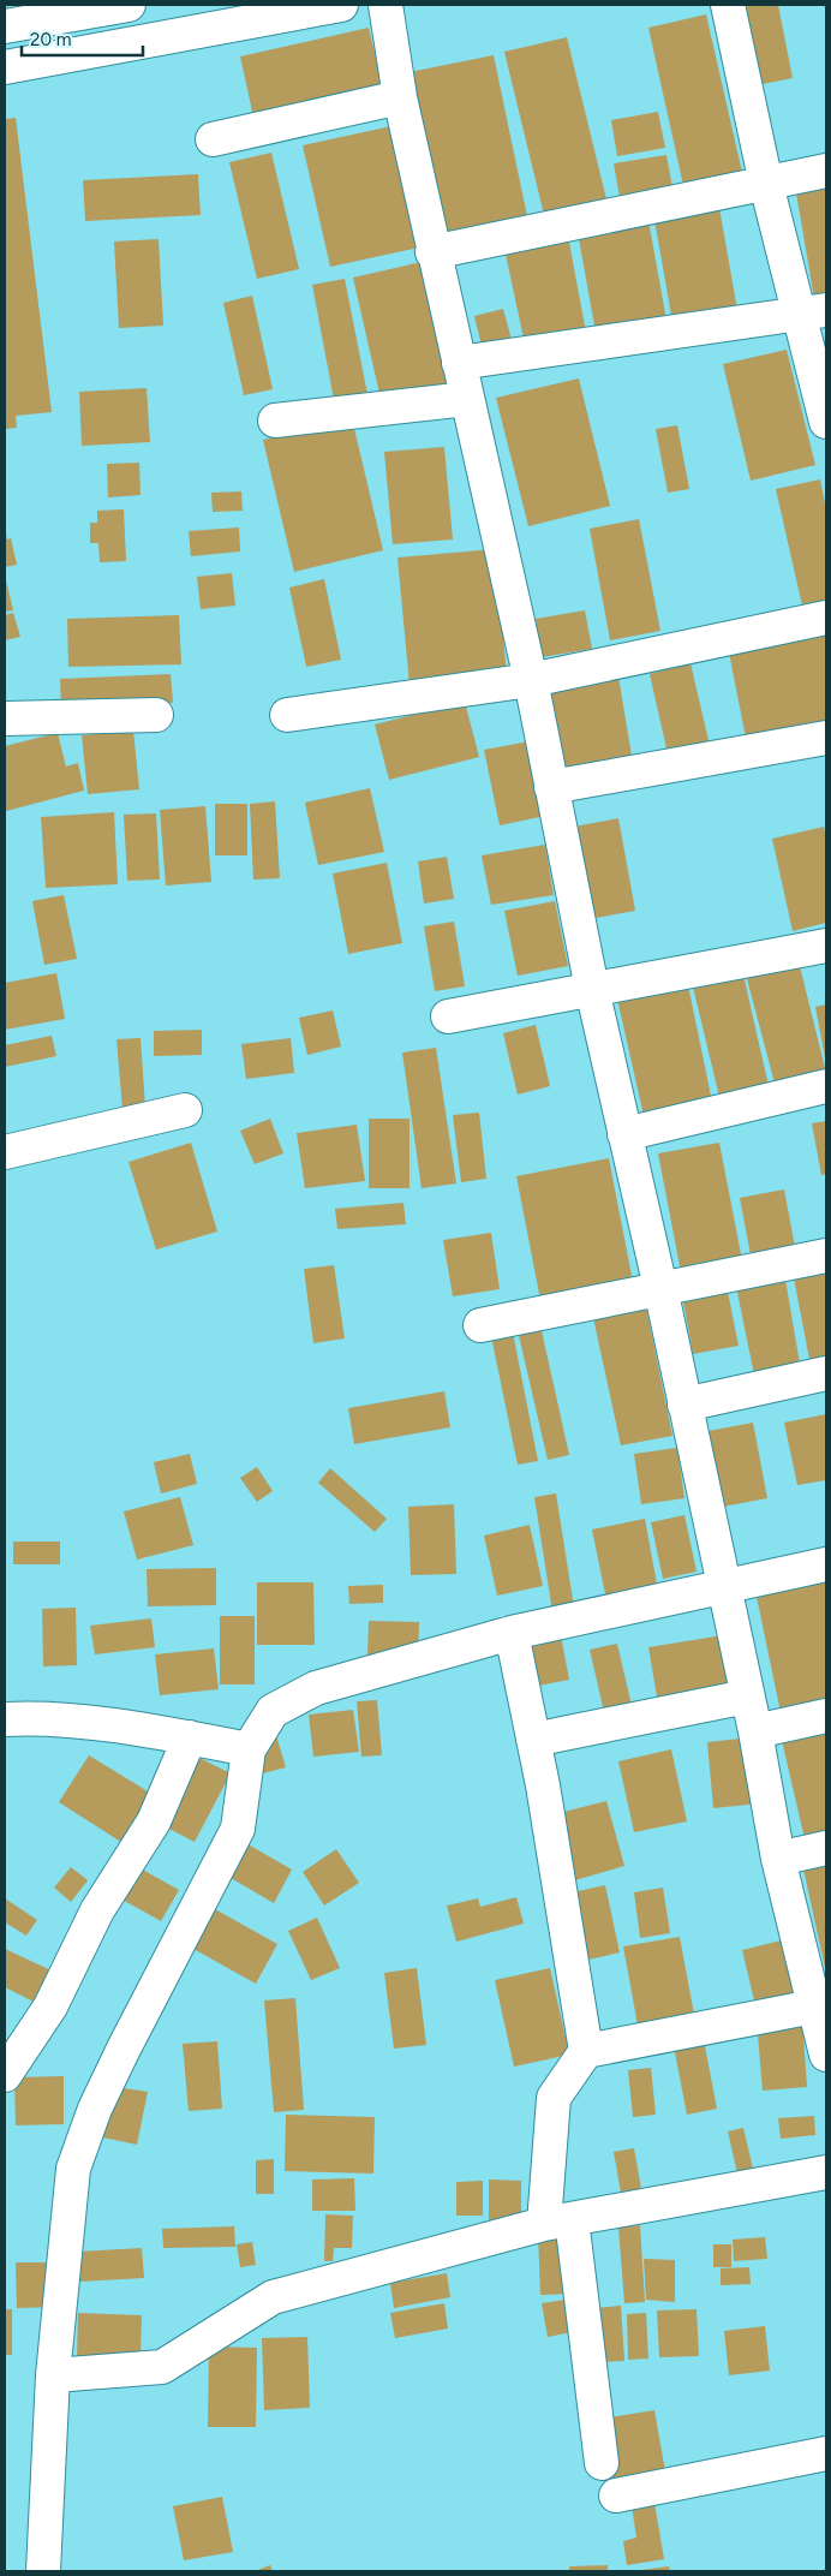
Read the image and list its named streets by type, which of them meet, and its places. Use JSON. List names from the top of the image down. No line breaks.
{"scale_bar":"20 m"}
